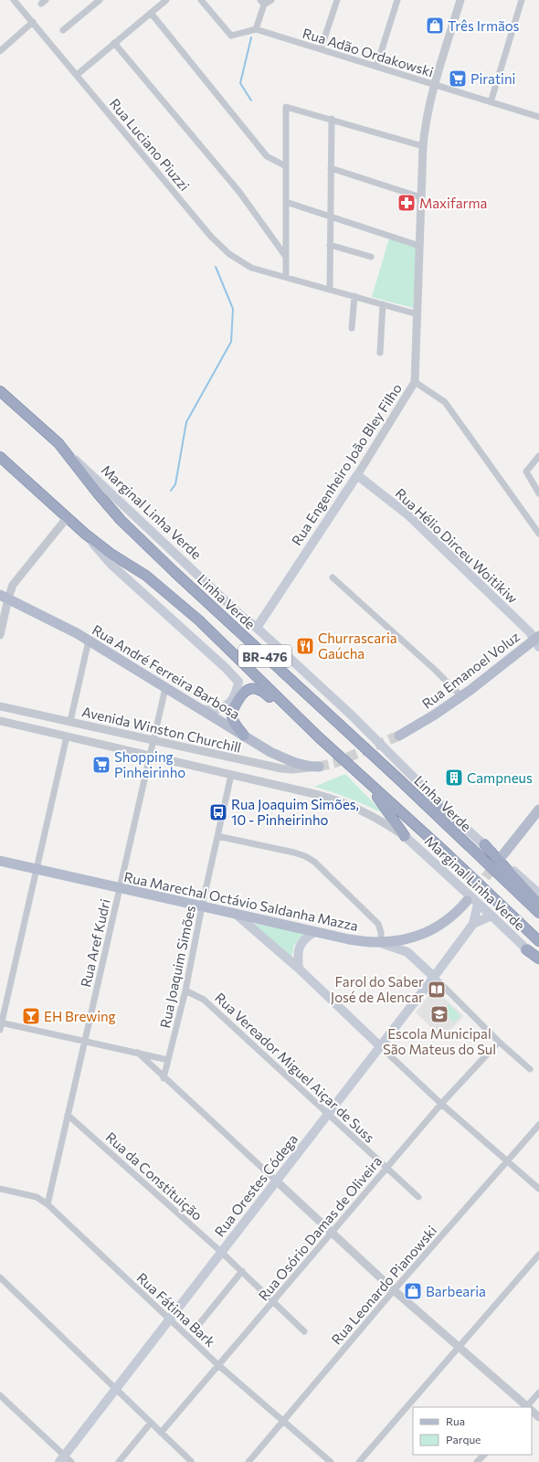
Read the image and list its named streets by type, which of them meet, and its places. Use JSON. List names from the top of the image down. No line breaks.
{"streets":{"highway":["Linha Verde","BR-476"],"main road":["Rua Engenheiro João Bley Filho","Marginal Linha Verde","Rua Hélio Dirceu Woitikiw","Rua Emanoel Voluz","Rua André Ferreira Barbosa","Rua Marechal Octávio Saldanha Mazza","Rua Orestes Códega"],"street":["Rua Adão Ordakowski","Rua Luciano Piuzzi","Avenida Winston Churchill","Rua Aref Kudri","Rua Joaquim Simões","Rua Vereador Miguel Aiçar de Suss","Rua da Constituição","Rua Osório Damas de Oliveira","Rua Leonardo Pianowski","Rua Fátima Bark"]},"crossings":[["Rua Adão Ordakowski","Rua Engenheiro João Bley Filho"],["Rua Luciano Piuzzi","Rua Engenheiro João Bley Filho"],["Rua Engenheiro João Bley Filho","Marginal Linha Verde"],["Rua Engenheiro João Bley Filho","Rua Hélio Dirceu Woitikiw"],["Marginal Linha Verde","Linha Verde"],["Marginal Linha Verde","Avenida Winston Churchill"],["Marginal Linha Verde","Rua Orestes Códega"],["Rua Hélio Dirceu Woitikiw","Rua Emanoel Voluz"],["Rua André Ferreira Barbosa","Avenida Winston Churchill"],["Rua André Ferreira Barbosa","Rua Aref Kudri"],["Avenida Winston Churchill","Rua Aref Kudri"],["Avenida Winston Churchill","Rua Joaquim Simões"],["Rua Marechal Octávio Saldanha Mazza","Rua Aref Kudri"],["Rua Marechal Octávio Saldanha Mazza","Rua Joaquim Simões"],["Rua Aref Kudri","Rua da Constituição"],["Rua Aref Kudri","Rua Fátima Bark"],["Rua Joaquim Simões","Rua Vereador Miguel Aiçar de Suss"],["Rua Vereador Miguel Aiçar de Suss","Rua Orestes Códega"],["Rua Vereador Miguel Aiçar de Suss","Rua Osório Damas de Oliveira"],["Rua da Constituição","Rua Orestes Códega"],["Rua da Constituição","Rua Osório Damas de Oliveira"],["Rua Orestes Códega","Rua Fátima Bark"],["Rua Osório Damas de Oliveira","Rua Fátima Bark"],["Rua Leonardo Pianowski","Rua Fátima Bark"]],"places":{"shop":["Três Irmãos","Barbearia"],"supermarket":["Piratini","Shopping Pinheirinho"],"pharmacy":["Maxifarma"],"restaurant":["Churrascaria Gaúcha"],"building":["Campneus"],"bus stop":["Rua Joaquim Simões, 10 - Pinheirinho"],"library":["Farol do Saber José de Alencar"],"school or university":["Escola Municipal São Mateus do Sul"],"bar":["EH Brewing"]},"legend":["Rua","Parque"]}
